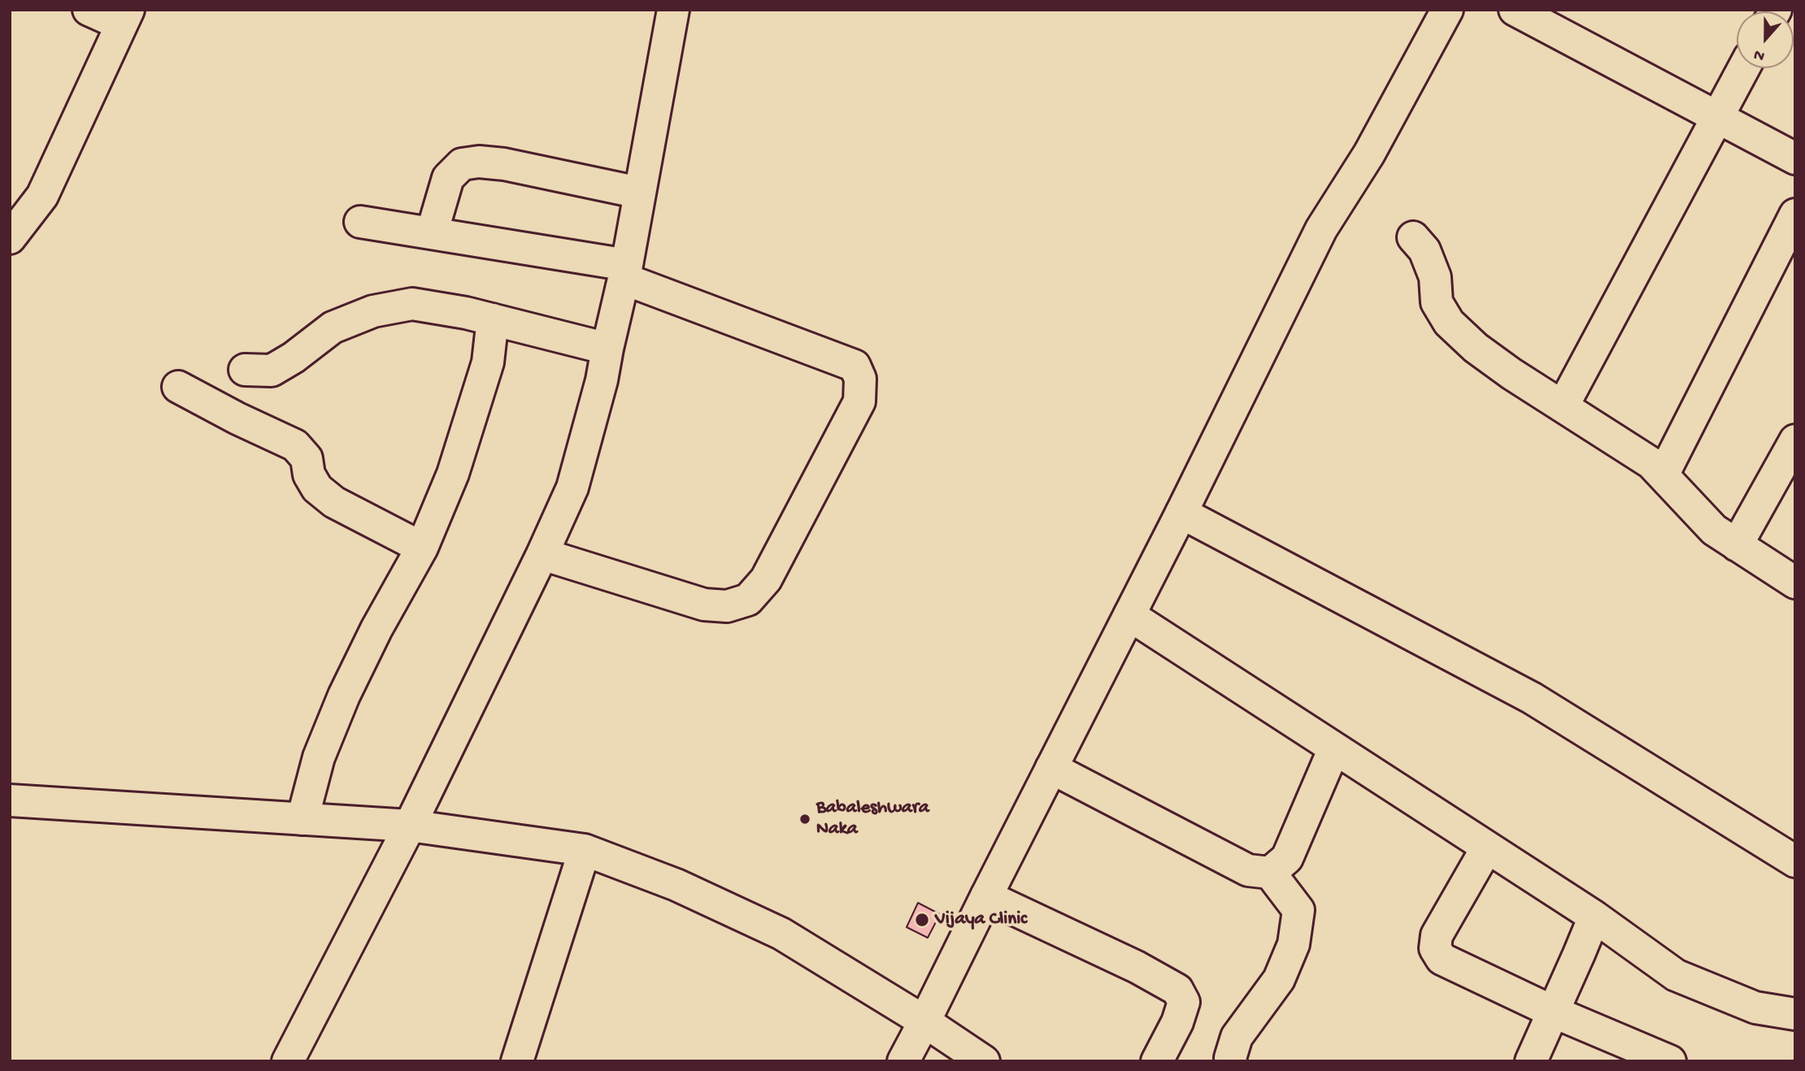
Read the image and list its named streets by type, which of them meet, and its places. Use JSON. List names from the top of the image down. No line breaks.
{"places":["Babaleshwara Naka","Vijaya Clinic"],"north":"bottom"}
